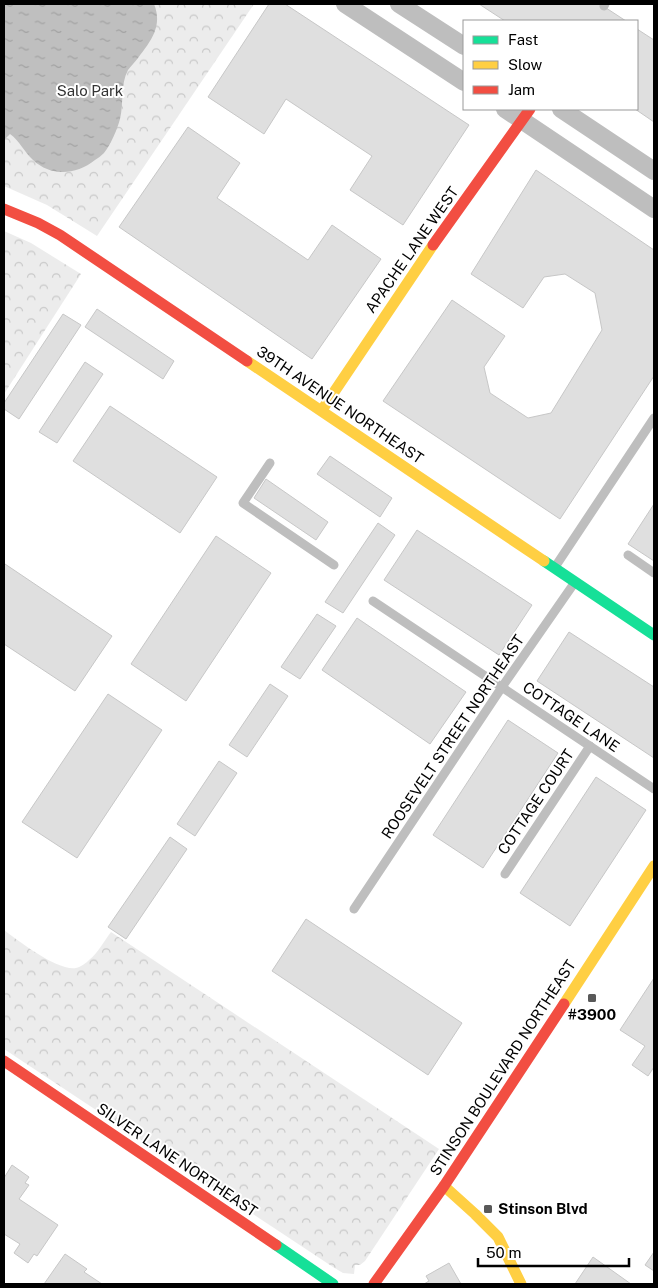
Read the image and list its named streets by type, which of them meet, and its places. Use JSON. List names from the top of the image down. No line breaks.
{"streets":{"street":["APACHE LANE WEST","39TH AVENUE NORTHEAST","STINSON BOULEVARD NORTHEAST","SILVER LANE NORTHEAST"],"lane":["COTTAGE LANE","ROOSEVELT STREET NORTHEAST","COTTAGE COURT"]},"crossings":[["APACHE LANE WEST","39TH AVENUE NORTHEAST"],["39TH AVENUE NORTHEAST","ROOSEVELT STREET NORTHEAST"],["COTTAGE LANE","ROOSEVELT STREET NORTHEAST"],["COTTAGE LANE","COTTAGE COURT"]],"parks":["Salo Park"],"places":{"transit":["#3900","Stinson Blvd"]},"legend":["Fast","Slow","Jam"],"scale_bar":"50 m"}
